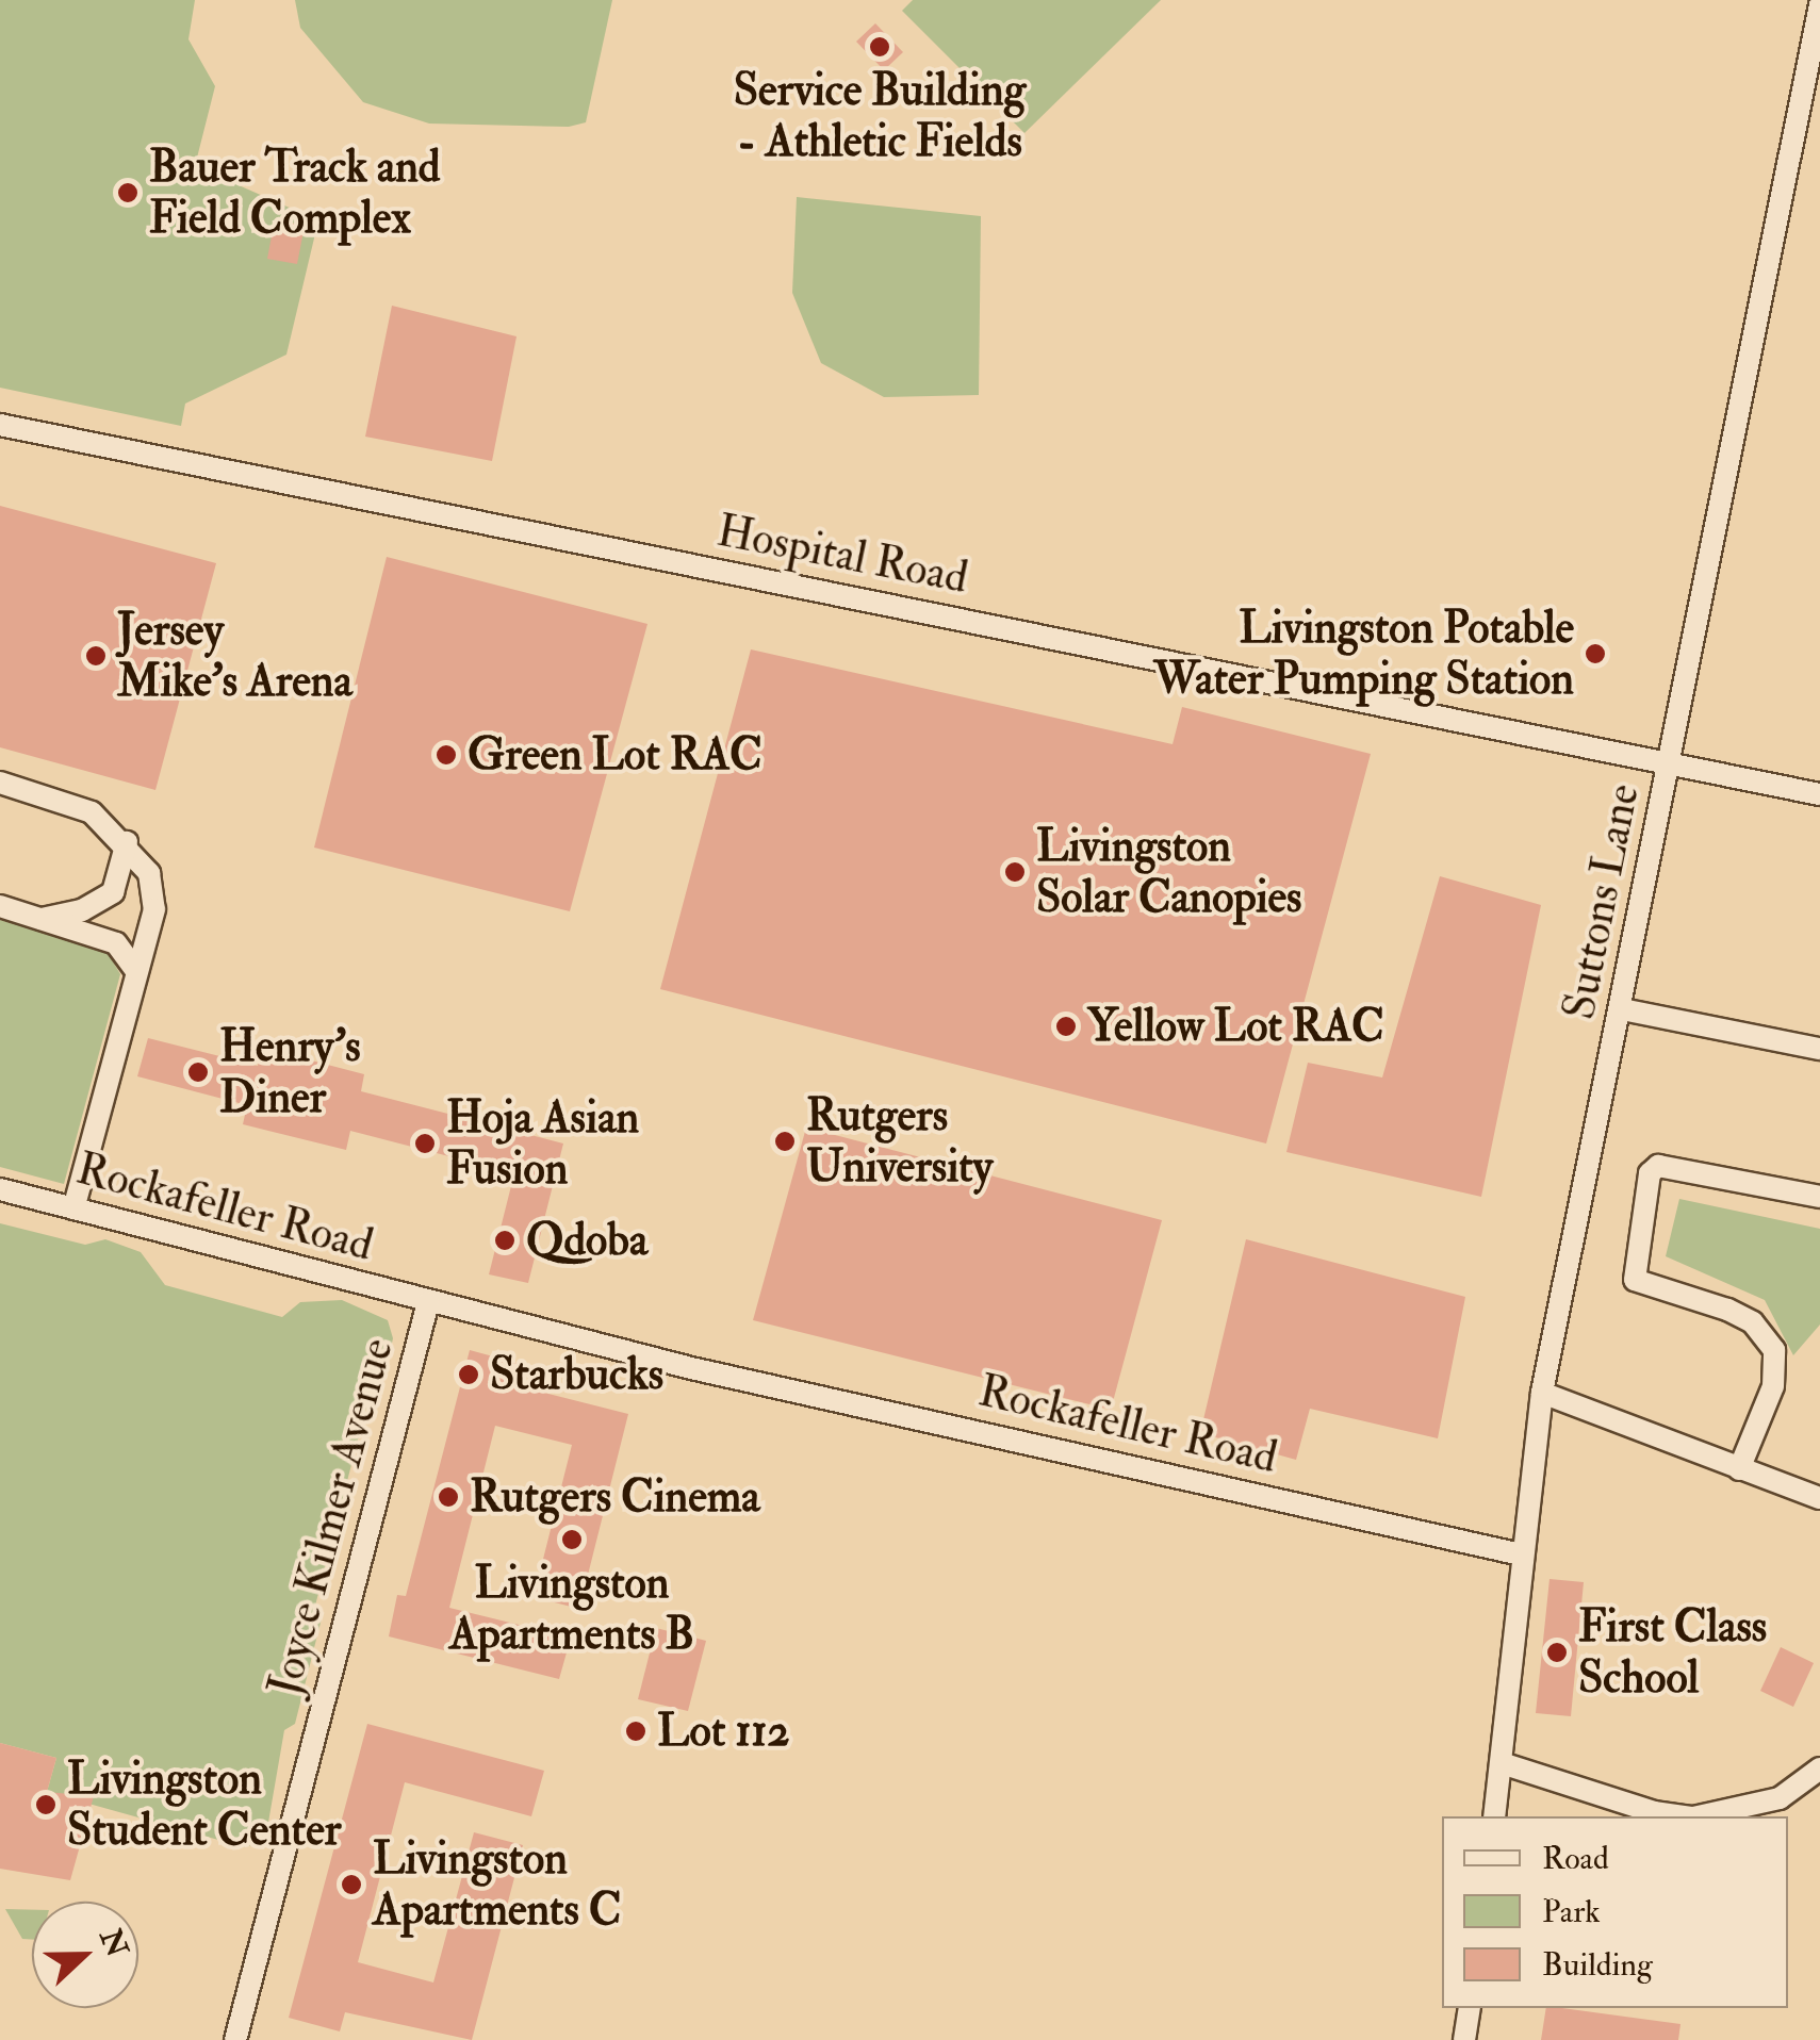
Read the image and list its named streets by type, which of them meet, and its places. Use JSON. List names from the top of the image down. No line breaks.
{"streets":{"street":["Hospital Road","Suttons Lane","Rockafeller Road","Joyce Kilmer Avenue"]},"crossings":[["Hospital Road","Suttons Lane"],["Suttons Lane","Rockafeller Road"],["Rockafeller Road","Joyce Kilmer Avenue"]],"places":["Service Building - Athletic Fields","Bauer Track and Field Complex","Livingston Potable Water Pumping Station","Jersey Mike's Arena","Green Lot RAC","Livingston Solar Canopies","Yellow Lot RAC","Henry's Diner","Rutgers University","Hoja Asian Fusion","Qdoba","Starbucks","Rutgers Cinema","Livingston Apartments B","First Class School","Lot 112","Livingston Student Center","Livingston Apartments C"],"legend":["Road","Park","Building"],"north":"right"}
